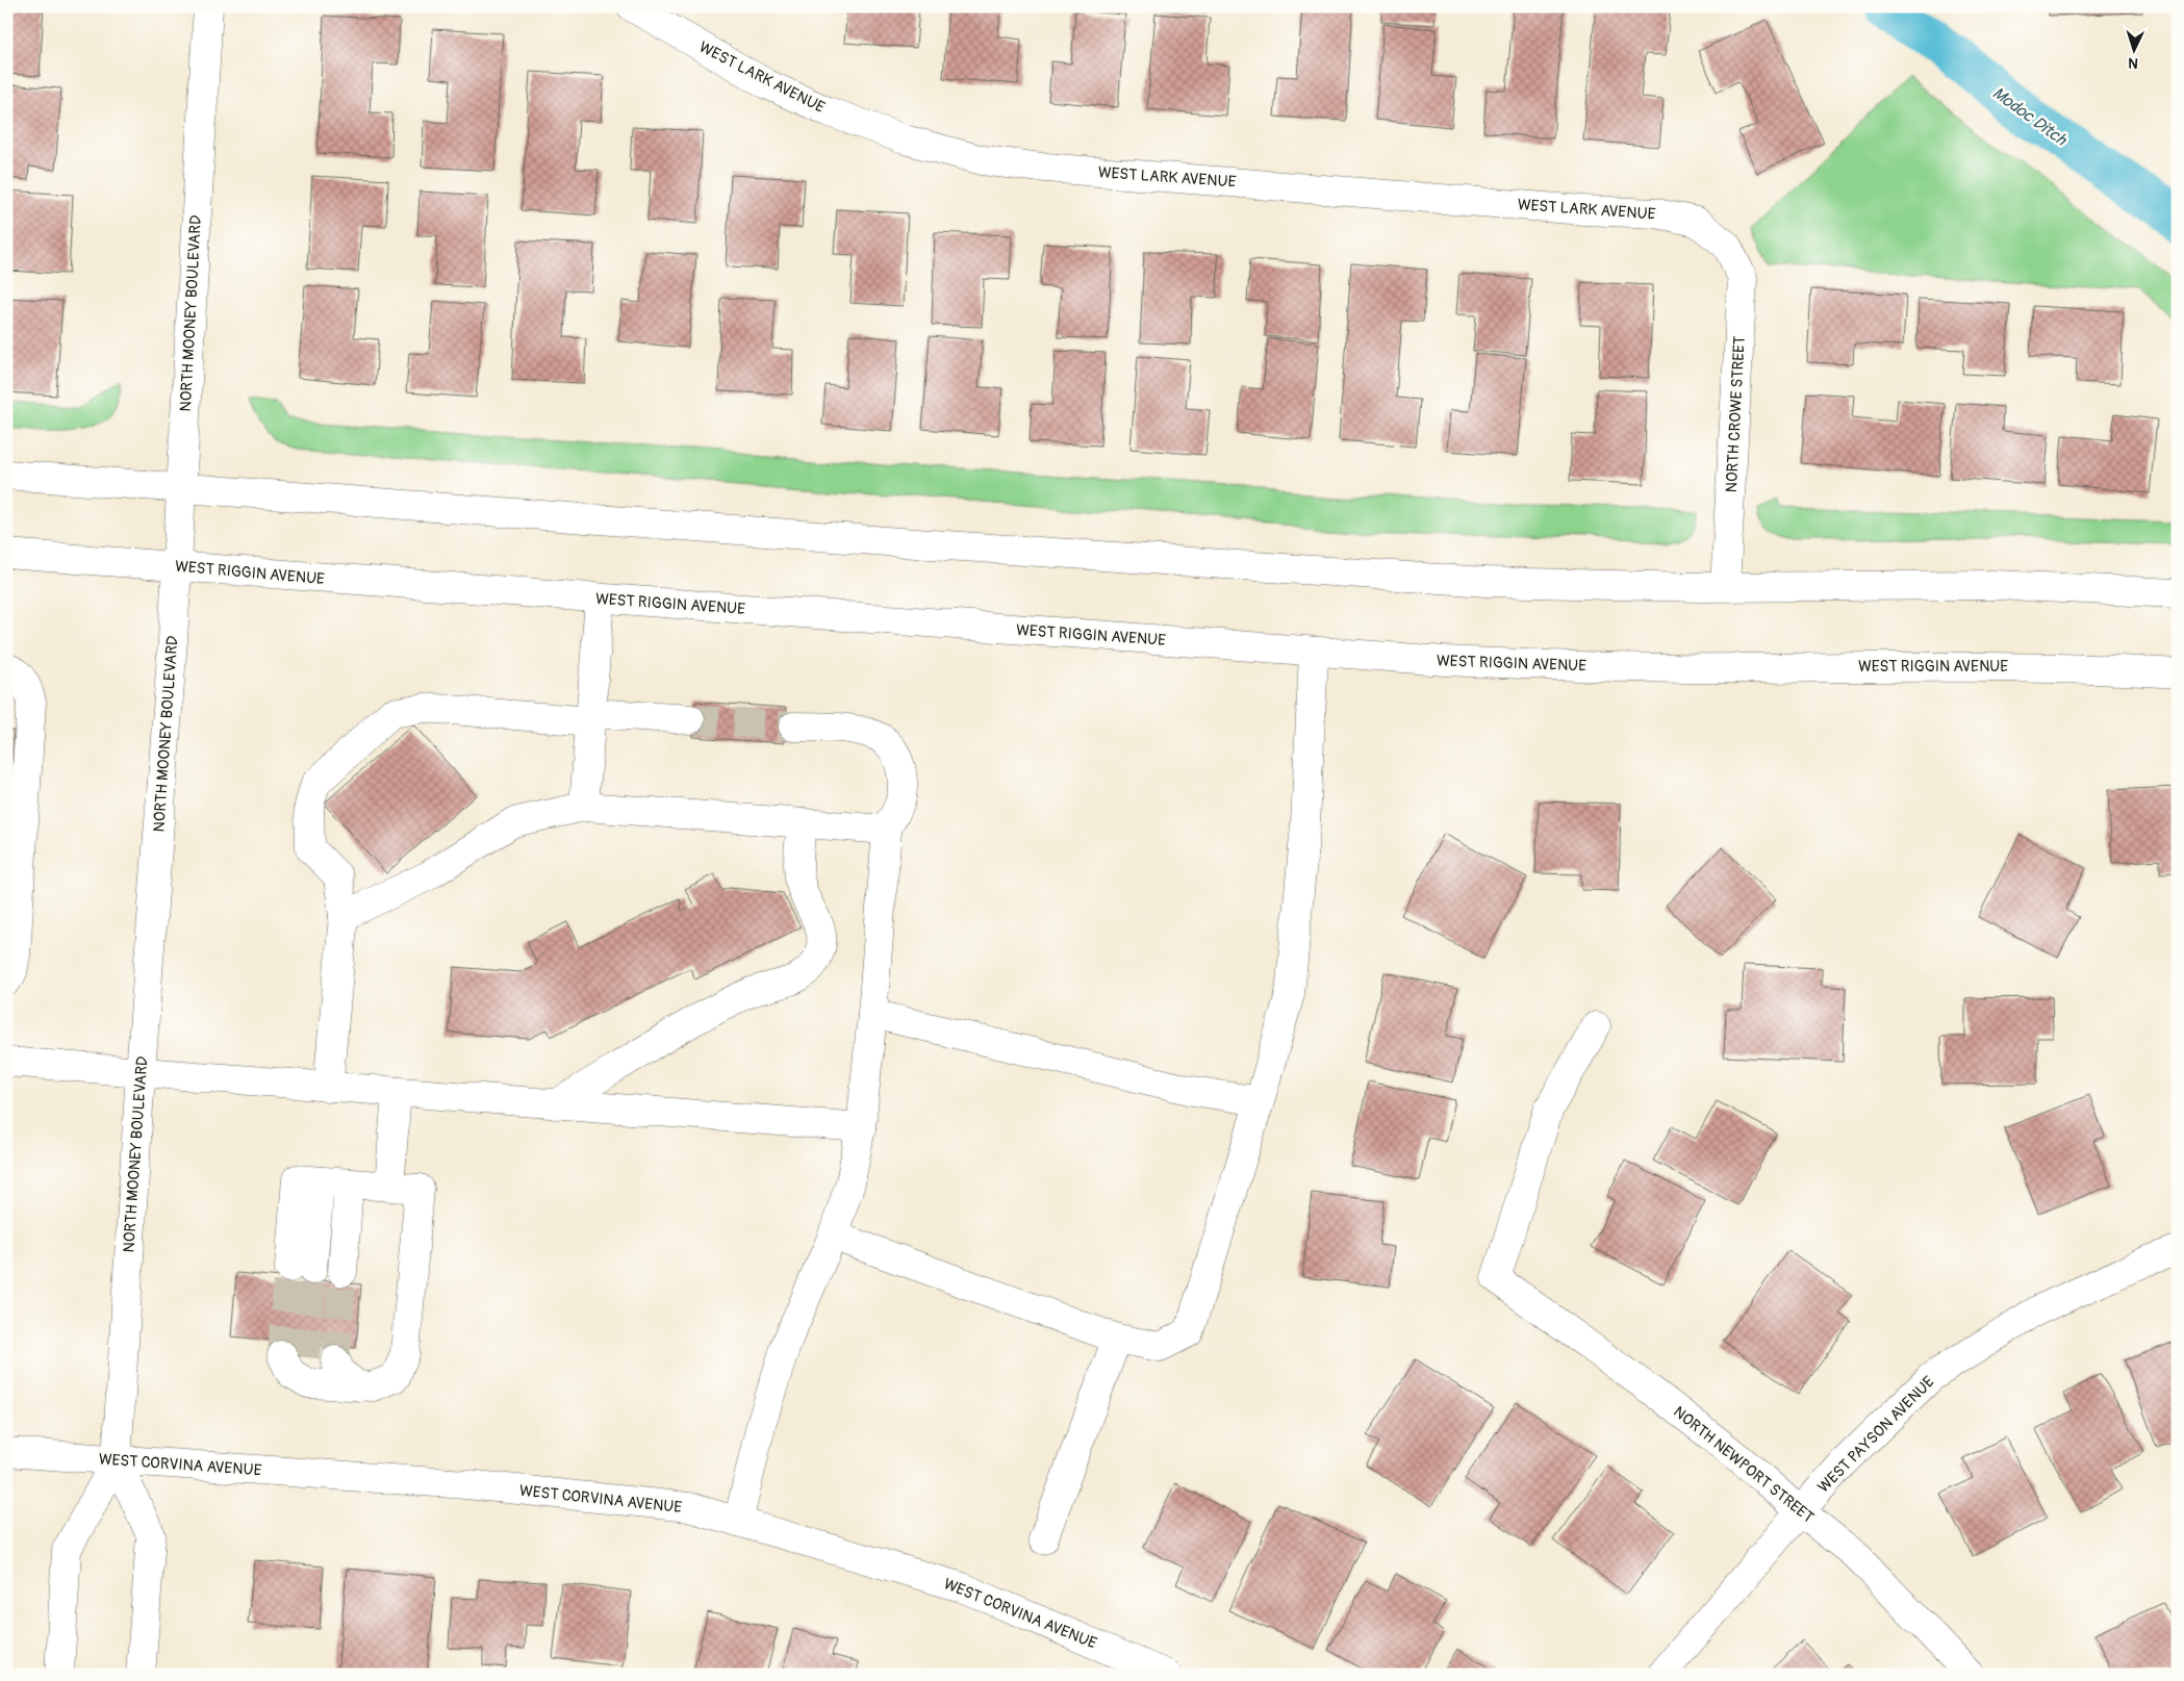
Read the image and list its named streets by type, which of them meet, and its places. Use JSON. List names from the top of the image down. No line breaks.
{"streets":{"street":["WEST LARK AVENUE","NORTH MOONEY BOULEVARD","NORTH CROWE STREET","WEST RIGGIN AVENUE","WEST PAYSON AVENUE","WEST CORVINA AVENUE","NORTH NEWPORT STREET"]},"crossings":[["WEST LARK AVENUE","NORTH CROWE STREET"],["NORTH MOONEY BOULEVARD","WEST RIGGIN AVENUE"],["NORTH MOONEY BOULEVARD","WEST CORVINA AVENUE"],["WEST PAYSON AVENUE","NORTH NEWPORT STREET"]],"water":["Modoc Ditch"],"north":"bottom"}
